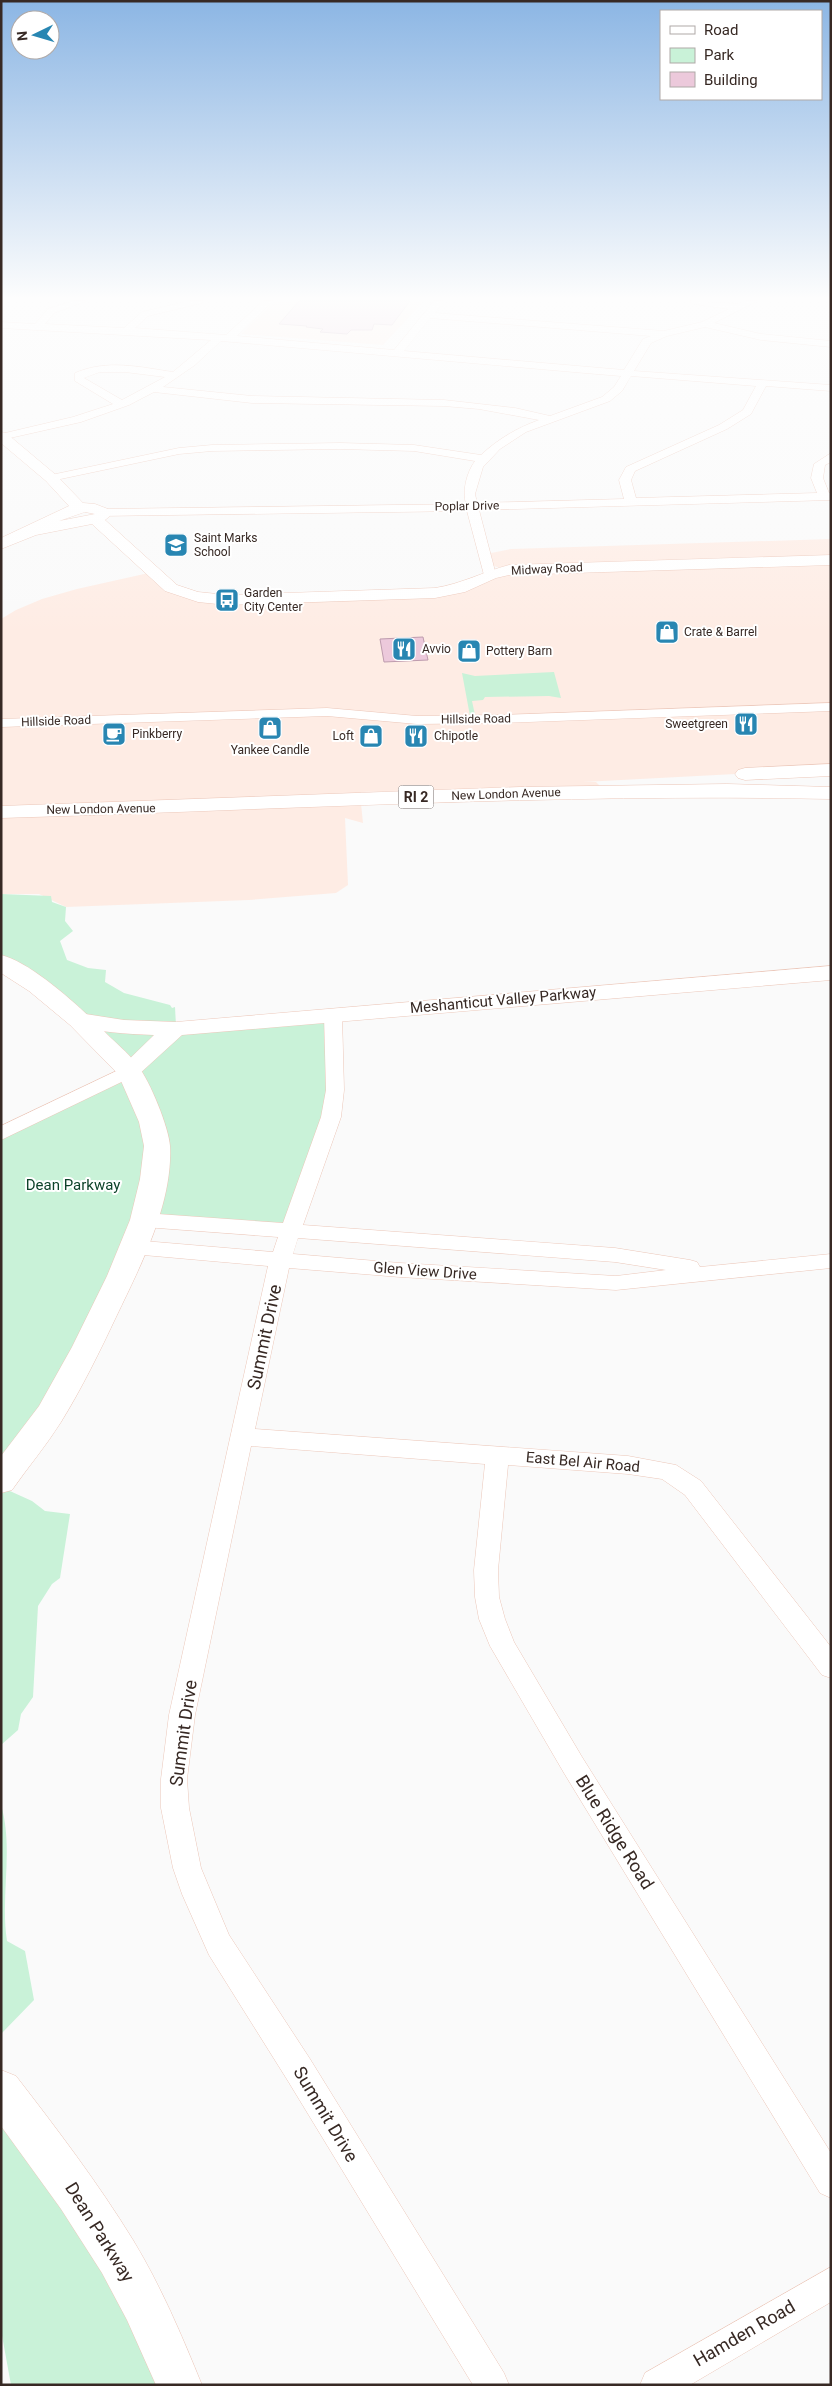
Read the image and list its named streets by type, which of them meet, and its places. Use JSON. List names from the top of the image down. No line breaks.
{"streets":{"main road":["New London Avenue","RI 2","Dean Parkway"],"street":["Poplar Drive","Midway Road","Hillside Road","Meshanticut Valley Parkway","Glen View Drive","Summit Drive","East Bel Air Road","Blue Ridge Road","Hamden Road"]},"crossings":[["Poplar Drive","Midway Road"],["Meshanticut Valley Parkway","Summit Drive"],["Glen View Drive","Summit Drive"],["Summit Drive","East Bel Air Road"],["East Bel Air Road","Blue Ridge Road"]],"parks":["Dean Parkway"],"places":{"school or university":["Saint Marks School"],"bus stop":["Garden City Center"],"shop":["Crate & Barrel","Pottery Barn","Yankee Candle","Loft"],"restaurant":["Avvio","Sweetgreen","Chipotle"],"cafe":["Pinkberry"]},"legend":["Road","Park","Building"],"north":"left"}
